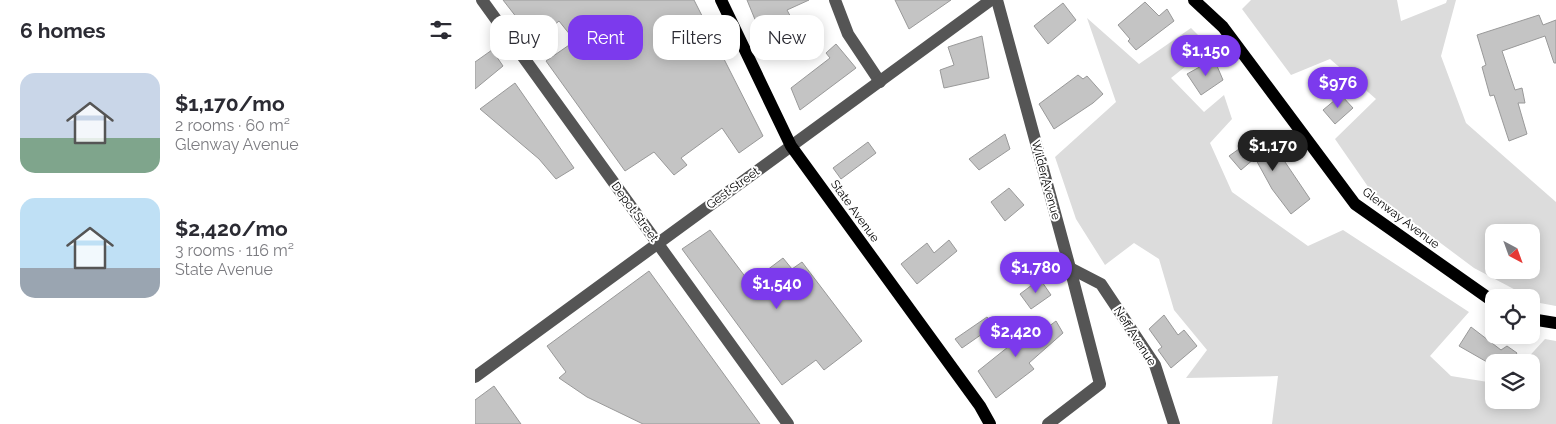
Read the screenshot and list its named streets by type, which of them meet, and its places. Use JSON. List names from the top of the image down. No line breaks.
{"streets":{"main road":["State Avenue","Glenway Avenue"],"street":["Wilder Avenue","Gest Street","Depot Street","Neff Avenue"]},"crossings":[["Wilder Avenue","Neff Avenue"],["Gest Street","State Avenue"],["Gest Street","Depot Street"]],"north":"bottom right","page":{"heading":"6 homes","chip":["Buy","Rent","Filters","New"],"price":["$1,150","$976","$1,170","$1,780","$1,540","$2,420"],"list":[{"name":"$1,170/mo","note":"2 rooms · 60 m² · Glenway Avenue"},{"name":"$2,420/mo","note":"3 rooms · 116 m² · State Avenue"}]}}
